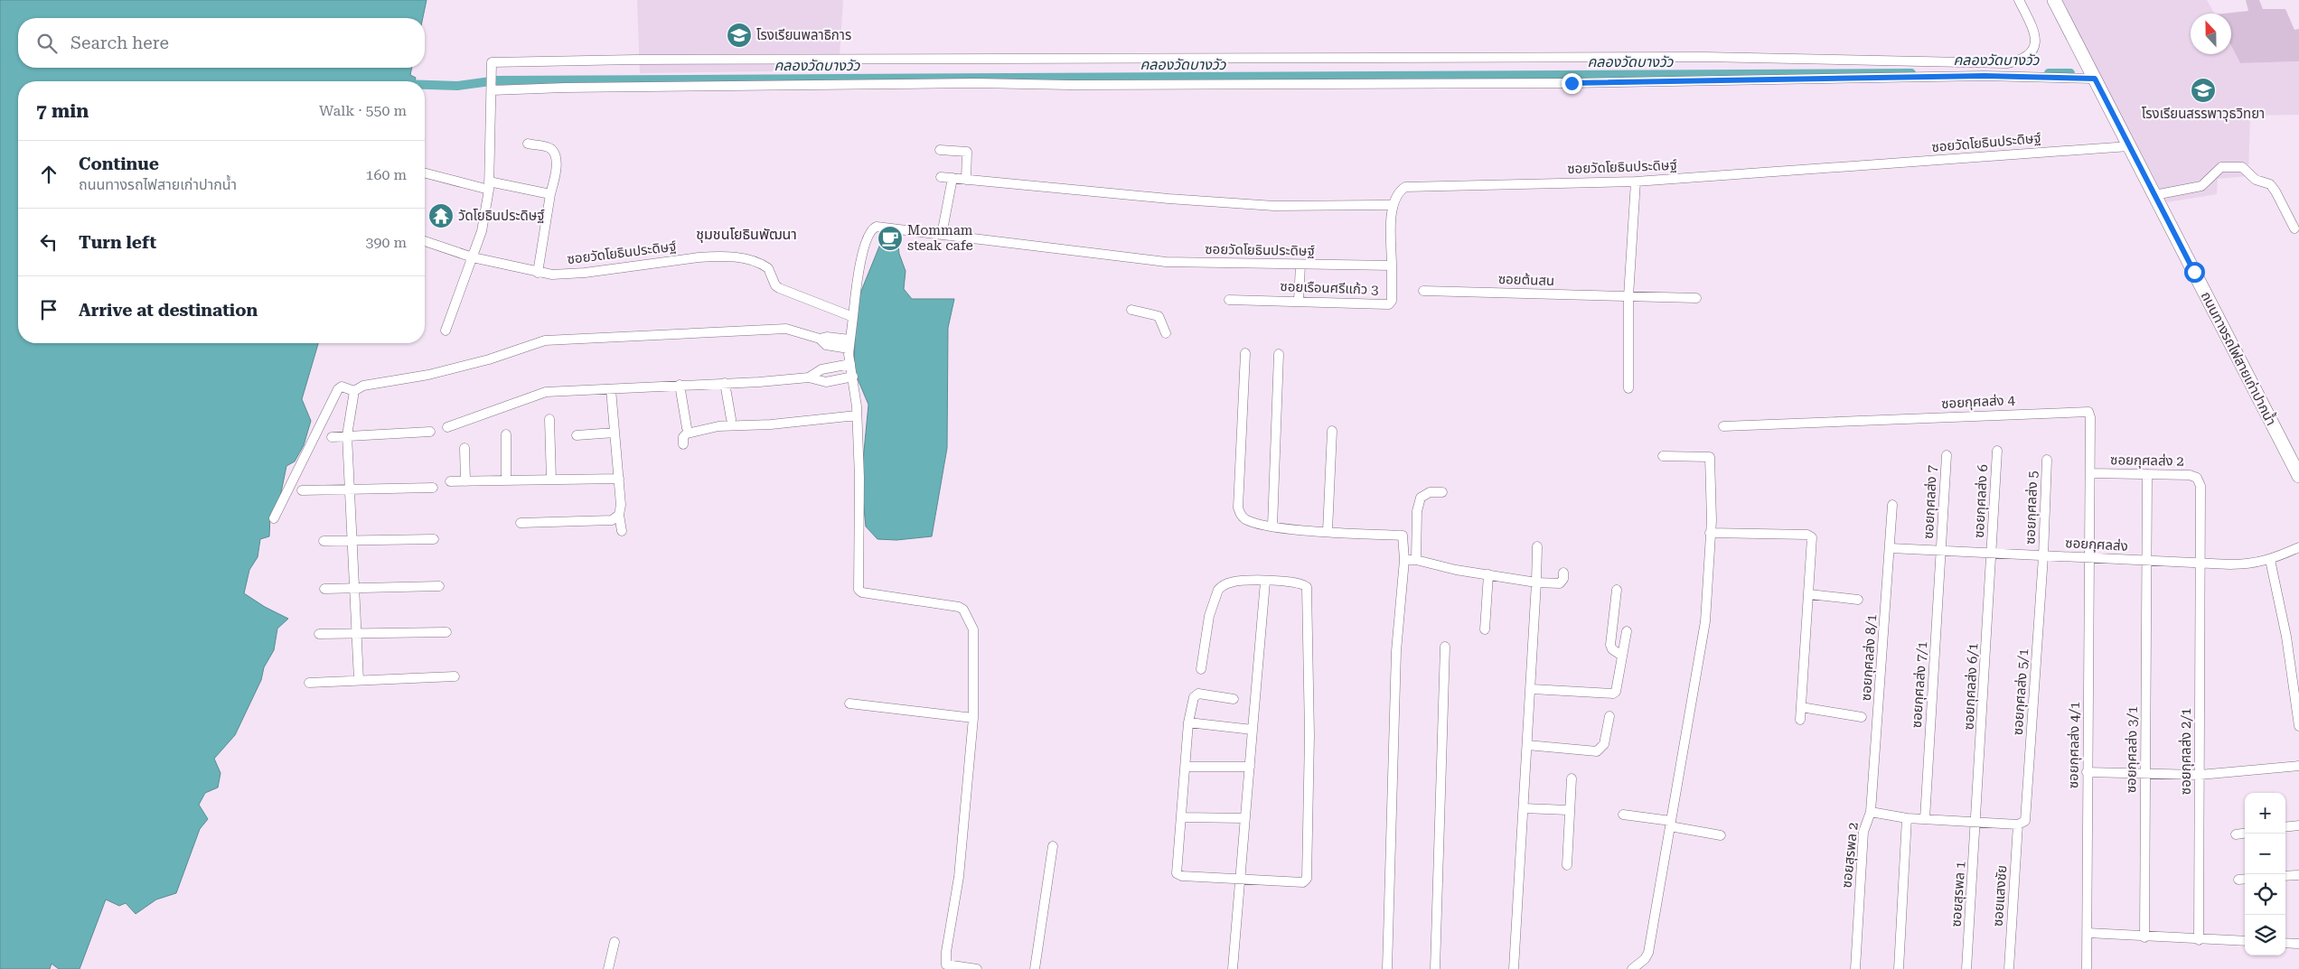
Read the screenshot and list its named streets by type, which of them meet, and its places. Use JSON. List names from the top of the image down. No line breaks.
{"streets":{"main road":["ถนนทางรถไฟสายเก่าปากน้ำ"],"street":["ซอยวัดโยธินประดิษฐ์","ซอยต้นสน","ซอยเรือนศรีแก้ว 3","ซอยกุศลส่ง 4","ซอยกุศลส่ง 2","ซอยกุศลส่ง 6","ซอยกุศลส่ง 7","ซอยกุศลส่ง 5","ซอยกุศลส่ง","ซอยกุศลส่ง 8/1","ซอยกุศลส่ง 7/1","ซอยกุศลส่ง 6/1","ซอยกุศลส่ง 5/1","ซอยกุศลส่ง 4/1","ซอยกุศลส่ง 3/1","ซอยกุศลส่ง 2/1","ซอยสุรพล 2","ซอยสุรพล 1","ซอยแสงชัย"]},"crossings":[["ซอยวัดโยธินประดิษฐ์","ซอยเรือนศรีแก้ว 3"],["ซอยวัดโยธินประดิษฐ์","ถนนทางรถไฟสายเก่าปากน้ำ"],["ซอยกุศลส่ง 4","ซอยกุศลส่ง 2"],["ซอยกุศลส่ง 4","ซอยกุศลส่ง"],["ซอยกุศลส่ง 4","ซอยกุศลส่ง 4/1"],["ซอยกุศลส่ง 2","ซอยกุศลส่ง"],["ซอยกุศลส่ง 2","ซอยกุศลส่ง 3/1"],["ซอยกุศลส่ง 2","ซอยกุศลส่ง 2/1"],["ซอยกุศลส่ง 6","ซอยกุศลส่ง"],["ซอยกุศลส่ง 6","ซอยกุศลส่ง 6/1"],["ซอยกุศลส่ง 7","ซอยกุศลส่ง"],["ซอยกุศลส่ง 7","ซอยกุศลส่ง 7/1"],["ซอยกุศลส่ง 5","ซอยกุศลส่ง"],["ซอยกุศลส่ง 5","ซอยกุศลส่ง 5/1"],["ซอยกุศลส่ง","ซอยกุศลส่ง 8/1"],["ซอยกุศลส่ง","ซอยกุศลส่ง 7/1"],["ซอยกุศลส่ง","ซอยกุศลส่ง 6/1"],["ซอยกุศลส่ง","ซอยกุศลส่ง 5/1"],["ซอยกุศลส่ง","ซอยกุศลส่ง 4/1"],["ซอยกุศลส่ง","ซอยกุศลส่ง 3/1"],["ซอยกุศลส่ง","ซอยกุศลส่ง 2/1"],["ซอยกุศลส่ง 8/1","ซอยสุรพล 2"],["ซอยกุศลส่ง 7/1","ซอยสุรพล 2"],["ซอยกุศลส่ง 6/1","ซอยสุรพล 2"],["ซอยกุศลส่ง 6/1","ซอยสุรพล 1"],["ซอยกุศลส่ง 5/1","ซอยสุรพล 2"],["ซอยกุศลส่ง 5/1","ซอยแสงชัย"],["ซอยสุรพล 2","ซอยสุรพล 1"],["ซอยสุรพล 2","ซอยแสงชัย"]],"districts":["ชุมชนโยธินพัฒนา"],"water":["คลองวัดบางวัว"],"places":{"school or university":["โรงเรียนพลาธิการ","โรงเรียนสรรพาวุธวิทยา"],"temple":["วัดโยธินประดิษฐ์"],"cafe":["Mommam steak cafe"]},"north":"top","page":{"search":"Search here","heading":["7 min","Walk · 550 m"],"list":[["Continue","ถนนทางรถไฟสายเก่าปากน้ำ","160 m"],["Turn left","390 m"],"Arrive at destination"],"map_buttons":["+","−"]}}
